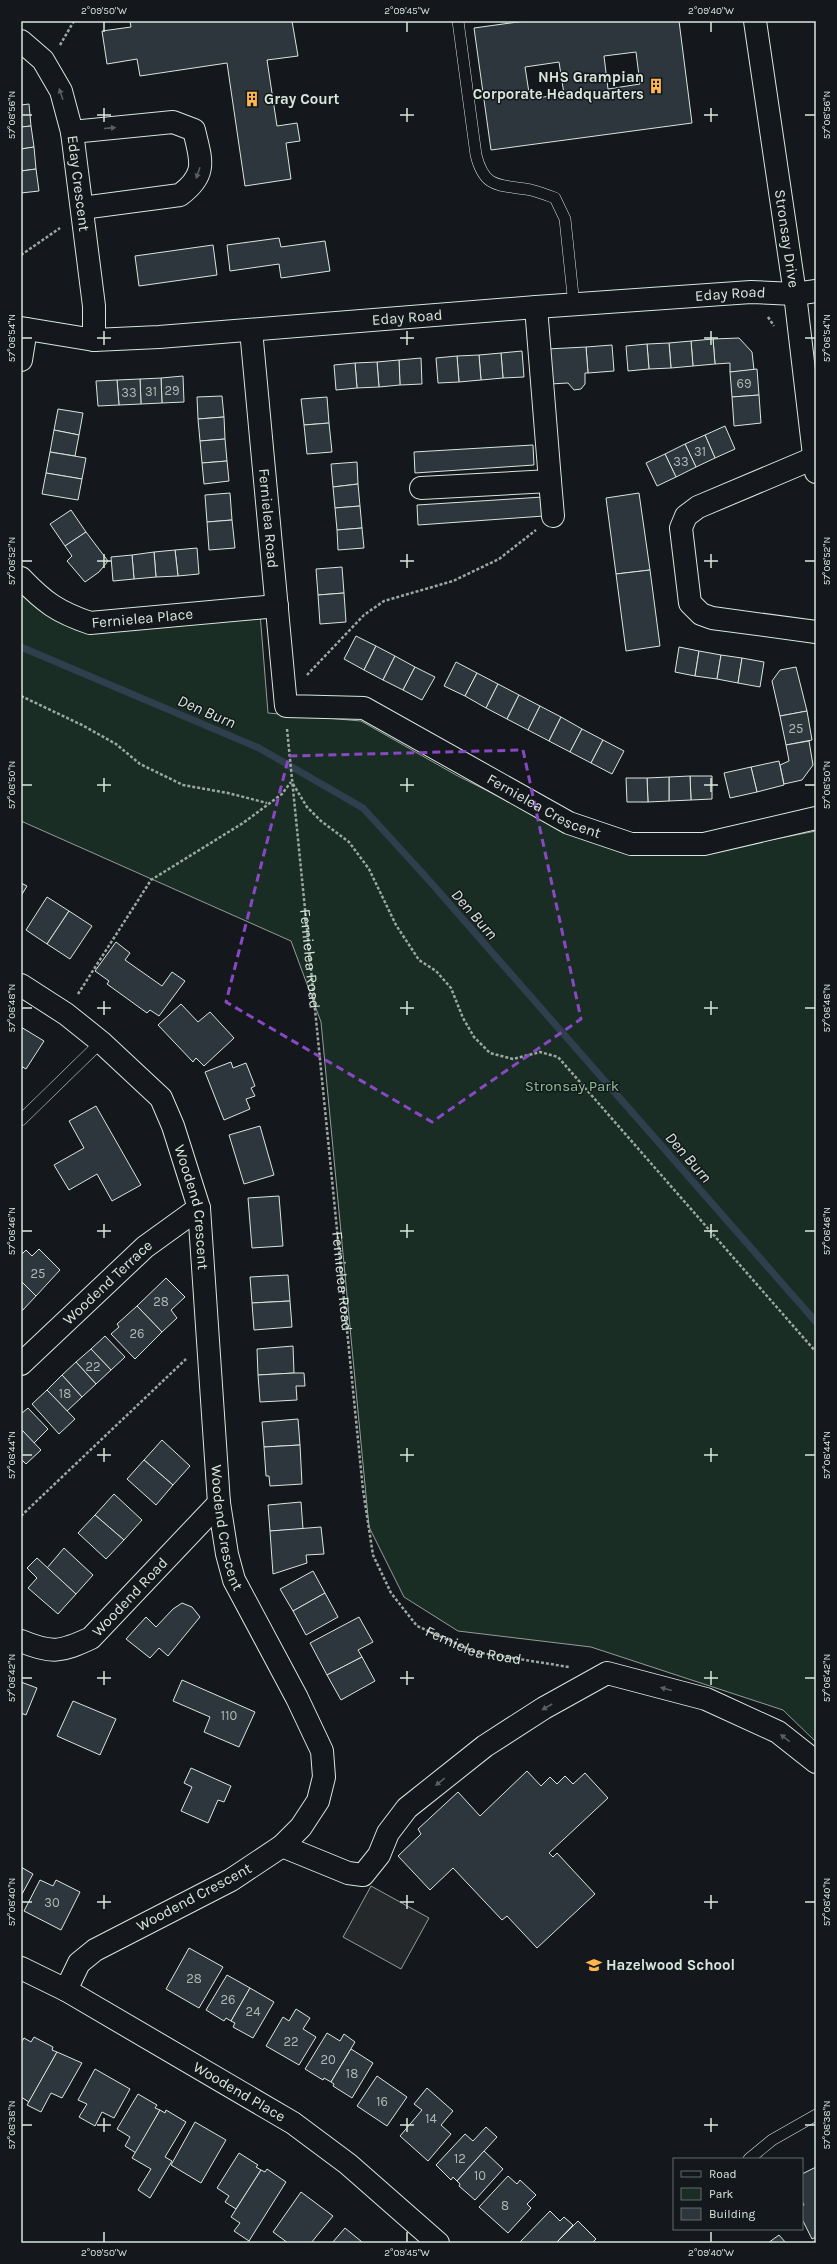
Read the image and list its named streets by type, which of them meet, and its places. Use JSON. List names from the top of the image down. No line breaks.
{"streets":{"street":["Eday Crescent","Stronsay Drive","Eday Road","Fernielea Road","Fernielea Place","Fernielea Crescent","Woodend Crescent","Woodend Terrace","Woodend Road","Woodend Place"]},"crossings":[["Eday Crescent","Eday Road"],["Stronsay Drive","Eday Road"],["Eday Road","Fernielea Road"],["Fernielea Road","Fernielea Place"],["Fernielea Road","Fernielea Crescent"],["Woodend Crescent","Woodend Terrace"],["Woodend Crescent","Woodend Road"],["Woodend Crescent","Woodend Place"]],"water":["Den Burn"],"parks":["Stronsay Park"],"places":{"building":["NHS Grampian Corporate Headquarters","Gray Court"],"school or university":["Hazelwood School"]},"house_numbers":["69","29","31","33","31","33","25","25","28","26","22","18","110","30","28","26","24","22","20","18","16","14","12","10","8"],"legend":["Road","Park","Building"],"coordinates":["2°09'50\"W","2°09'45\"W","2°09'40\"W","57°08'56\"N","57°08'54\"N","57°08'52\"N","57°08'50\"N","57°08'48\"N","57°08'46\"N","57°08'44\"N","57°08'42\"N","57°08'40\"N","57°08'38\"N"]}
